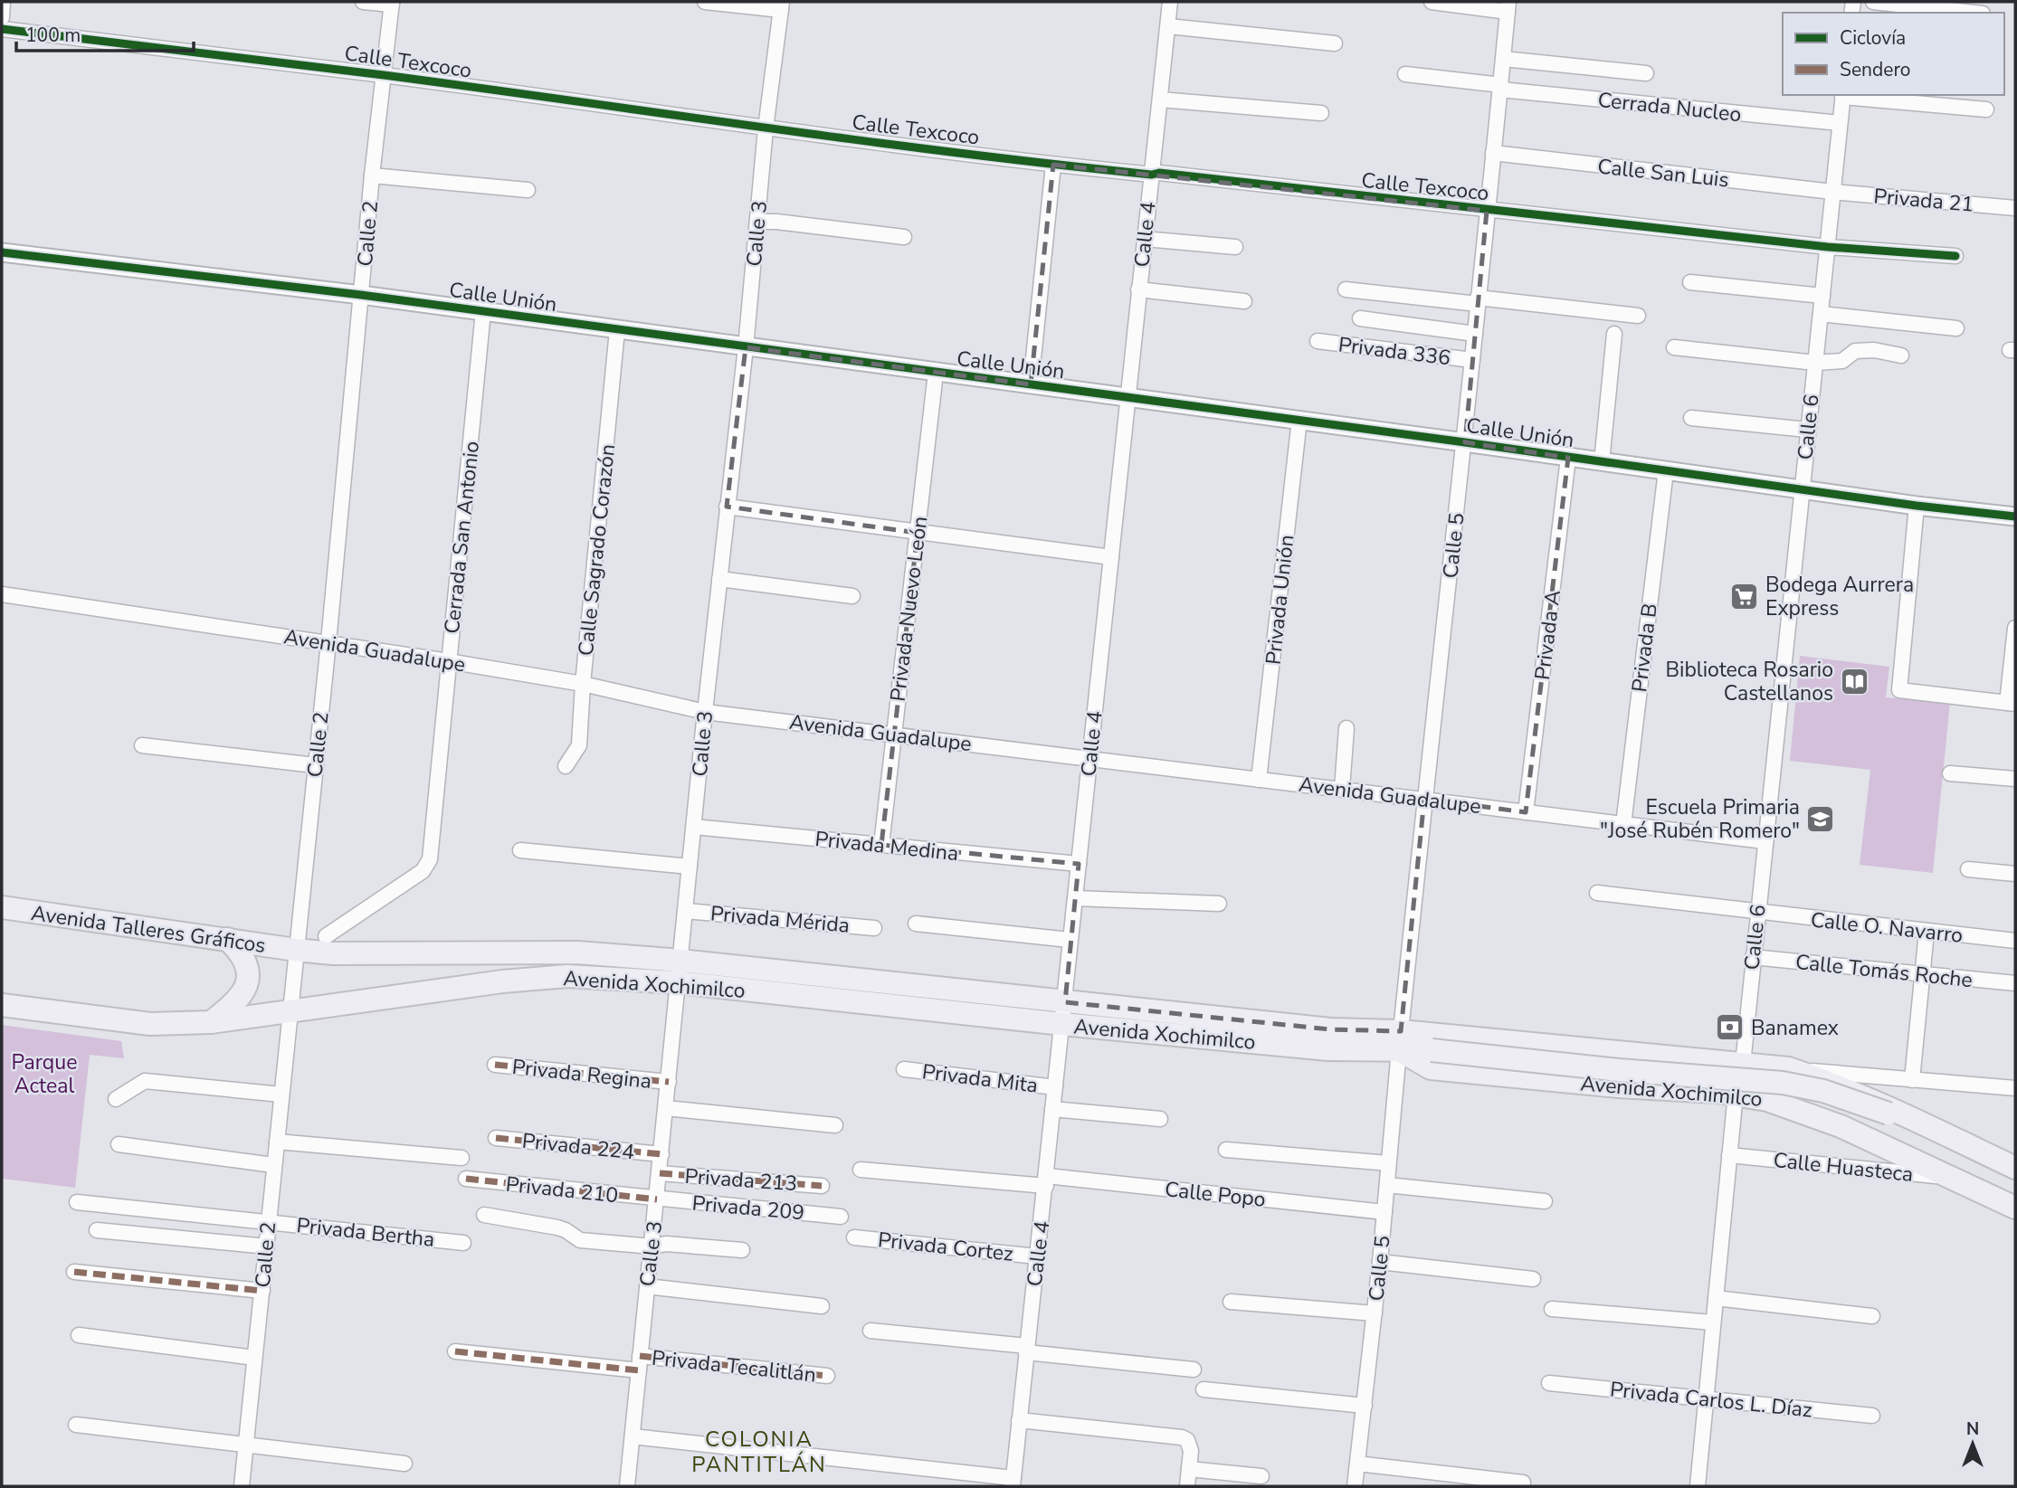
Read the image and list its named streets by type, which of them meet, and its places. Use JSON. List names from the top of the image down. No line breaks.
{"streets":{"main road":["Avenida Talleres Gráficos","Avenida Xochimilco"],"street":["Calle Texcoco","Cerrada Nucleo","Calle San Luis","Privada 21","Calle 2","Calle 3","Calle 4","Calle Unión","Privada 336","Calle 6","Cerrada San Antonio","Calle 5","Calle Sagrado Corazón","Privada Unión","Privada Nuevo León","Privada A","Privada B","Avenida Guadalupe","Privada Medina","Privada Mérida","Calle O. Navarro","Calle Tomás Roche","Privada Regina","Privada Mita","Privada 224","Calle Huasteca","Privada 213","Privada 210","Calle Popo","Privada 209","Privada Bertha","Privada Cortez","Privada Tecalitlán","Privada Carlos L. Díaz"]},"crossings":[["Calle Texcoco","Calle 2"],["Calle Texcoco","Calle 3"],["Calle Texcoco","Calle 4"],["Calle Texcoco","Calle 6"],["Calle Texcoco","Calle 5"],["Cerrada Nucleo","Calle 6"],["Cerrada Nucleo","Calle 5"],["Calle San Luis","Privada 21"],["Calle San Luis","Calle 6"],["Calle San Luis","Calle 5"],["Privada 21","Calle 6"],["Calle 2","Calle Unión"],["Calle 2","Avenida Guadalupe"],["Calle 2","Avenida Talleres Gráficos"],["Calle 2","Avenida Xochimilco"],["Calle 2","Privada Bertha"],["Calle 3","Calle Unión"],["Calle 3","Avenida Guadalupe"],["Calle 3","Privada Medina"],["Calle 3","Privada Mérida"],["Calle 3","Avenida Xochimilco"],["Calle 3","Privada Regina"],["Calle 3","Privada 224"],["Calle 3","Privada 213"],["Calle 3","Privada 210"],["Calle 3","Privada 209"],["Calle 3","Privada Tecalitlán"],["Calle 4","Calle Unión"],["Calle 4","Avenida Guadalupe"],["Calle 4","Privada Medina"],["Calle 4","Avenida Xochimilco"],["Calle 4","Privada Mita"],["Calle 4","Calle Popo"],["Calle 4","Privada Cortez"],["Calle Unión","Calle 6"],["Calle Unión","Cerrada San Antonio"],["Calle Unión","Calle 5"],["Calle Unión","Calle Sagrado Corazón"],["Calle Unión","Privada Unión"],["Calle Unión","Privada Nuevo León"],["Calle Unión","Privada A"],["Calle Unión","Privada B"],["Privada 336","Calle 5"],["Calle 6","Avenida Guadalupe"],["Calle 6","Calle O. Navarro"],["Calle 6","Calle Tomás Roche"],["Calle 6","Avenida Xochimilco"],["Cerrada San Antonio","Avenida Guadalupe"],["Calle 5","Avenida Guadalupe"],["Calle 5","Avenida Xochimilco"],["Calle 5","Calle Popo"],["Calle Sagrado Corazón","Avenida Guadalupe"],["Privada Unión","Avenida Guadalupe"],["Privada Nuevo León","Avenida Guadalupe"],["Privada Nuevo León","Privada Medina"],["Privada A","Avenida Guadalupe"],["Privada B","Avenida Guadalupe"],["Avenida Talleres Gráficos","Avenida Xochimilco"],["Avenida Xochimilco","Calle Huasteca"],["Privada 210","Privada 209"]],"districts":["COLONIA PANTITLÁN"],"parks":["Parque Acteal"],"places":{"supermarket":["Bodega Aurrera Express"],"library":["Biblioteca Rosario Castellanos"],"school or university":["Escuela Primaria \"José Rubén Romero\""],"bank":["Banamex"]},"legend":["Ciclovía","Sendero"],"scale_bar":"100 m","north":"top"}
